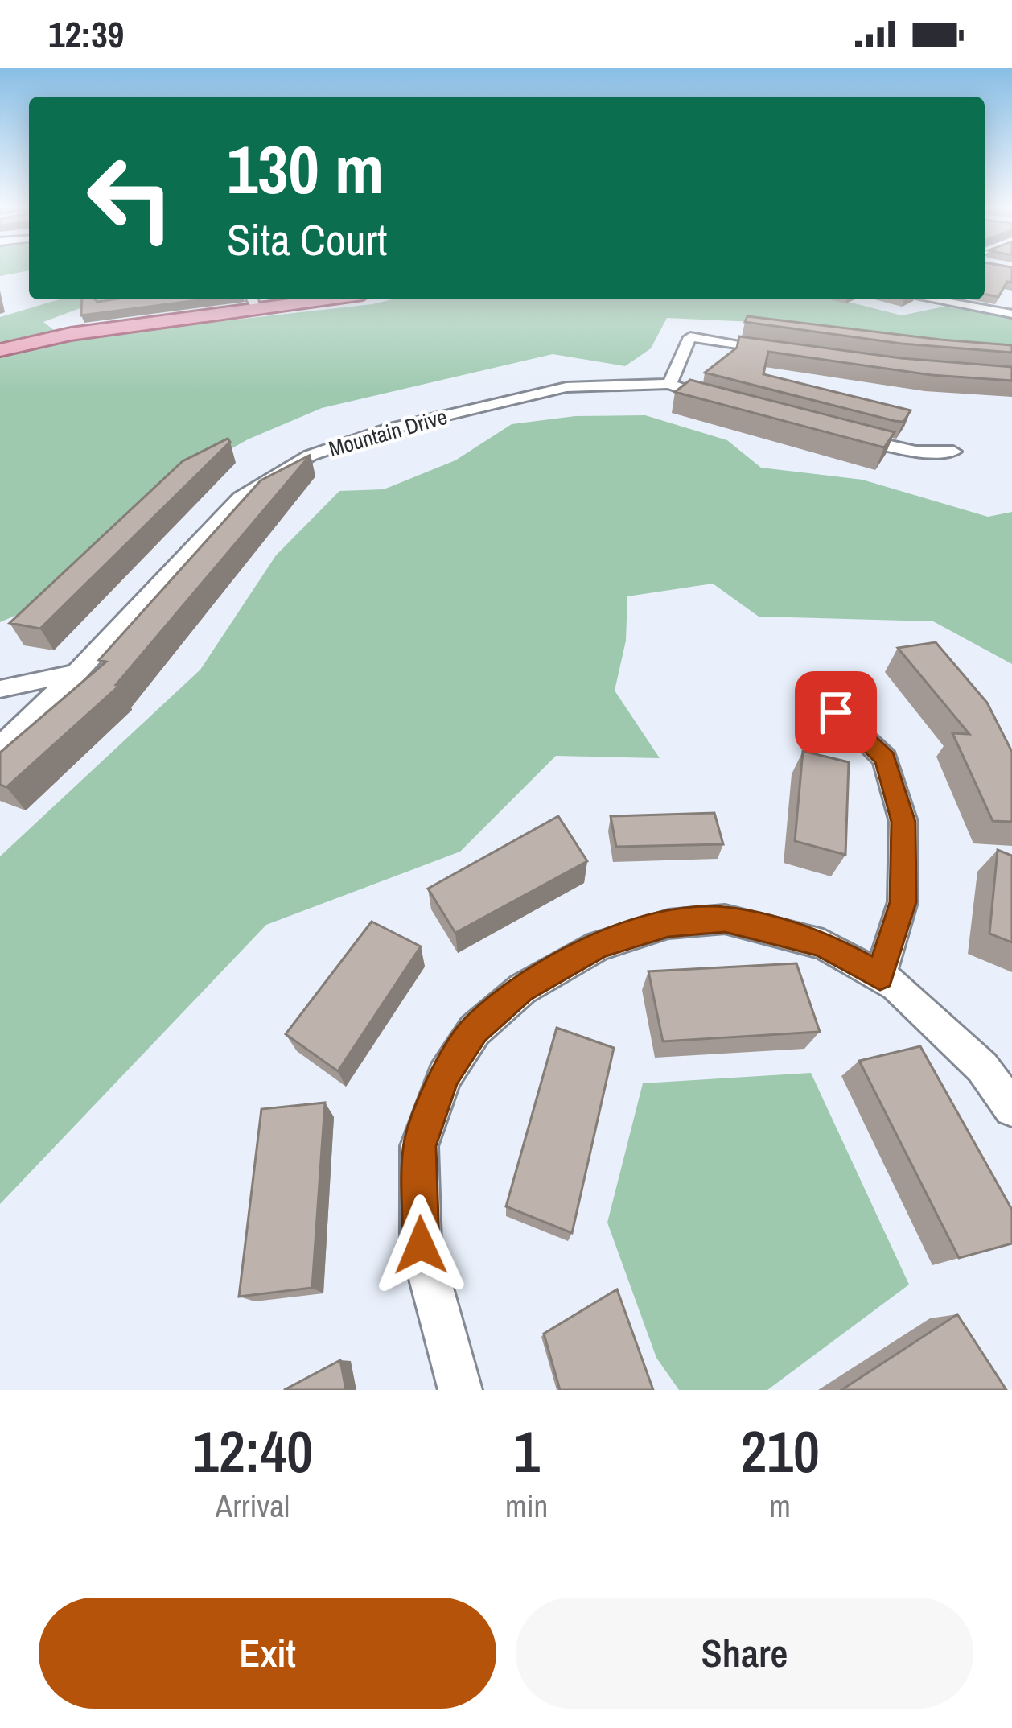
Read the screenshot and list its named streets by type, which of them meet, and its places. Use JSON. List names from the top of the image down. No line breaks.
{"streets":{"street":["Mountain Drive"]},"page":{"status":"12:39","turn":["130 m","Sita Court"],"eta":["12:40","Arrival","1","min","210","m"],"buttons":["Exit","Share"]}}
